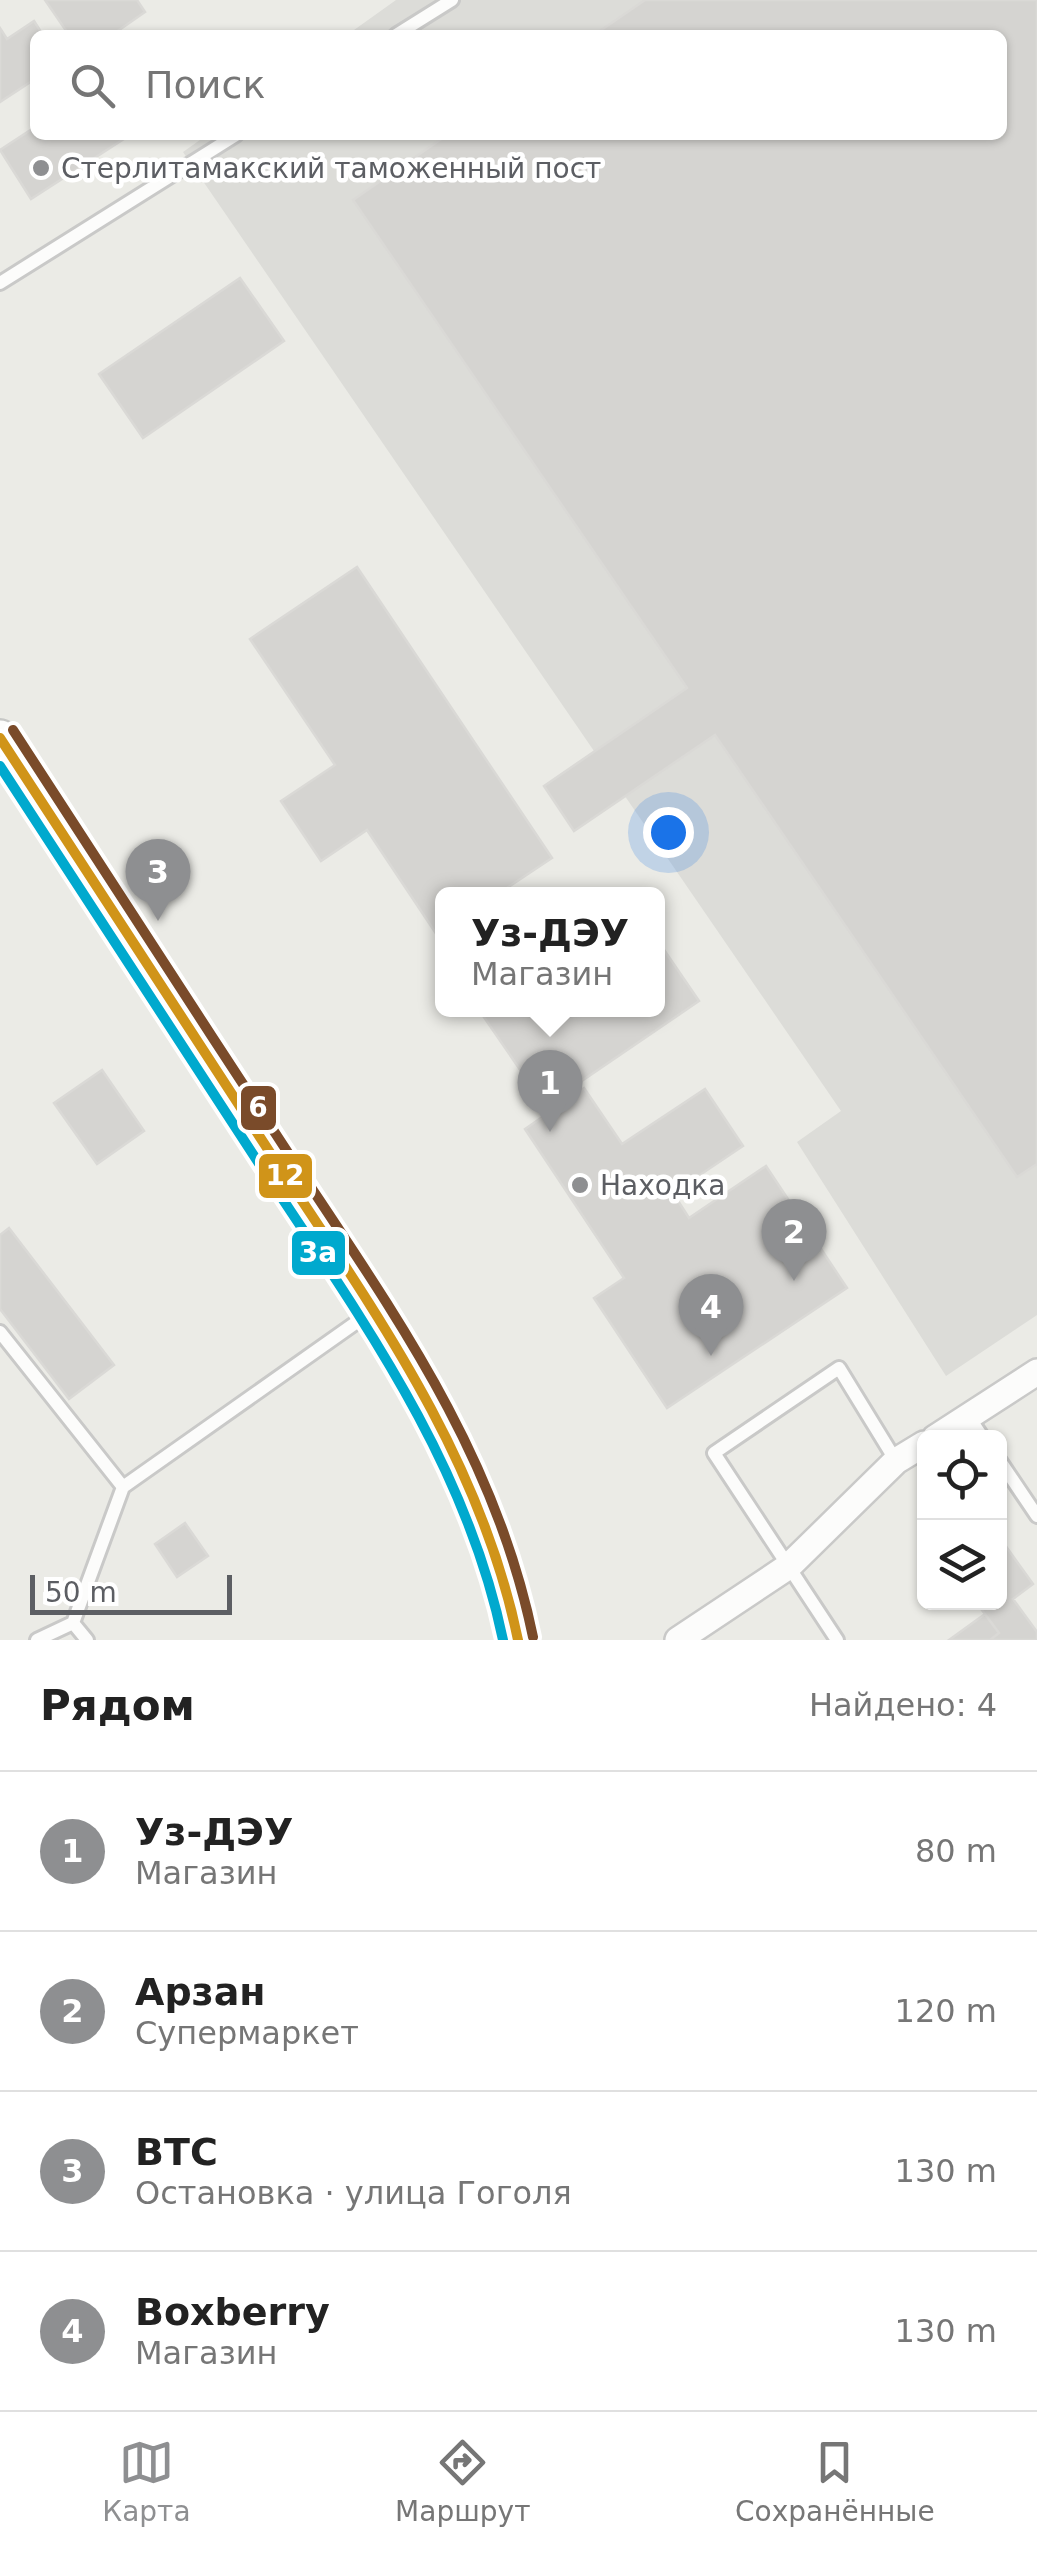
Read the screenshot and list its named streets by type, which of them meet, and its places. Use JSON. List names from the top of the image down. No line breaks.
{"places":["Стерлитамакский таможенный пост","Находка"],"lines":["transit line 6","transit line 12","transit line 3а"],"scale_bar":"50 m","page":{"search":"Поиск","pins":["3","1","2","4"],"popup":["Уз-ДЭУ","Магазин"],"scale":"50 m","heading":["Рядом","Найдено: 4"],"list":[{"mark":"1","name":"Уз-ДЭУ","note":"Магазин","value":"80 m"},{"mark":"2","name":"Арзан","note":"Супермаркет","value":"120 m"},{"mark":"3","name":"ВТС","note":"Остановка · улица Гоголя","value":"130 m"},{"mark":"4","name":"Boxberry","note":"Магазин","value":"130 m"}],"nav":["Карта","Маршрут","Сохранённые"]}}
